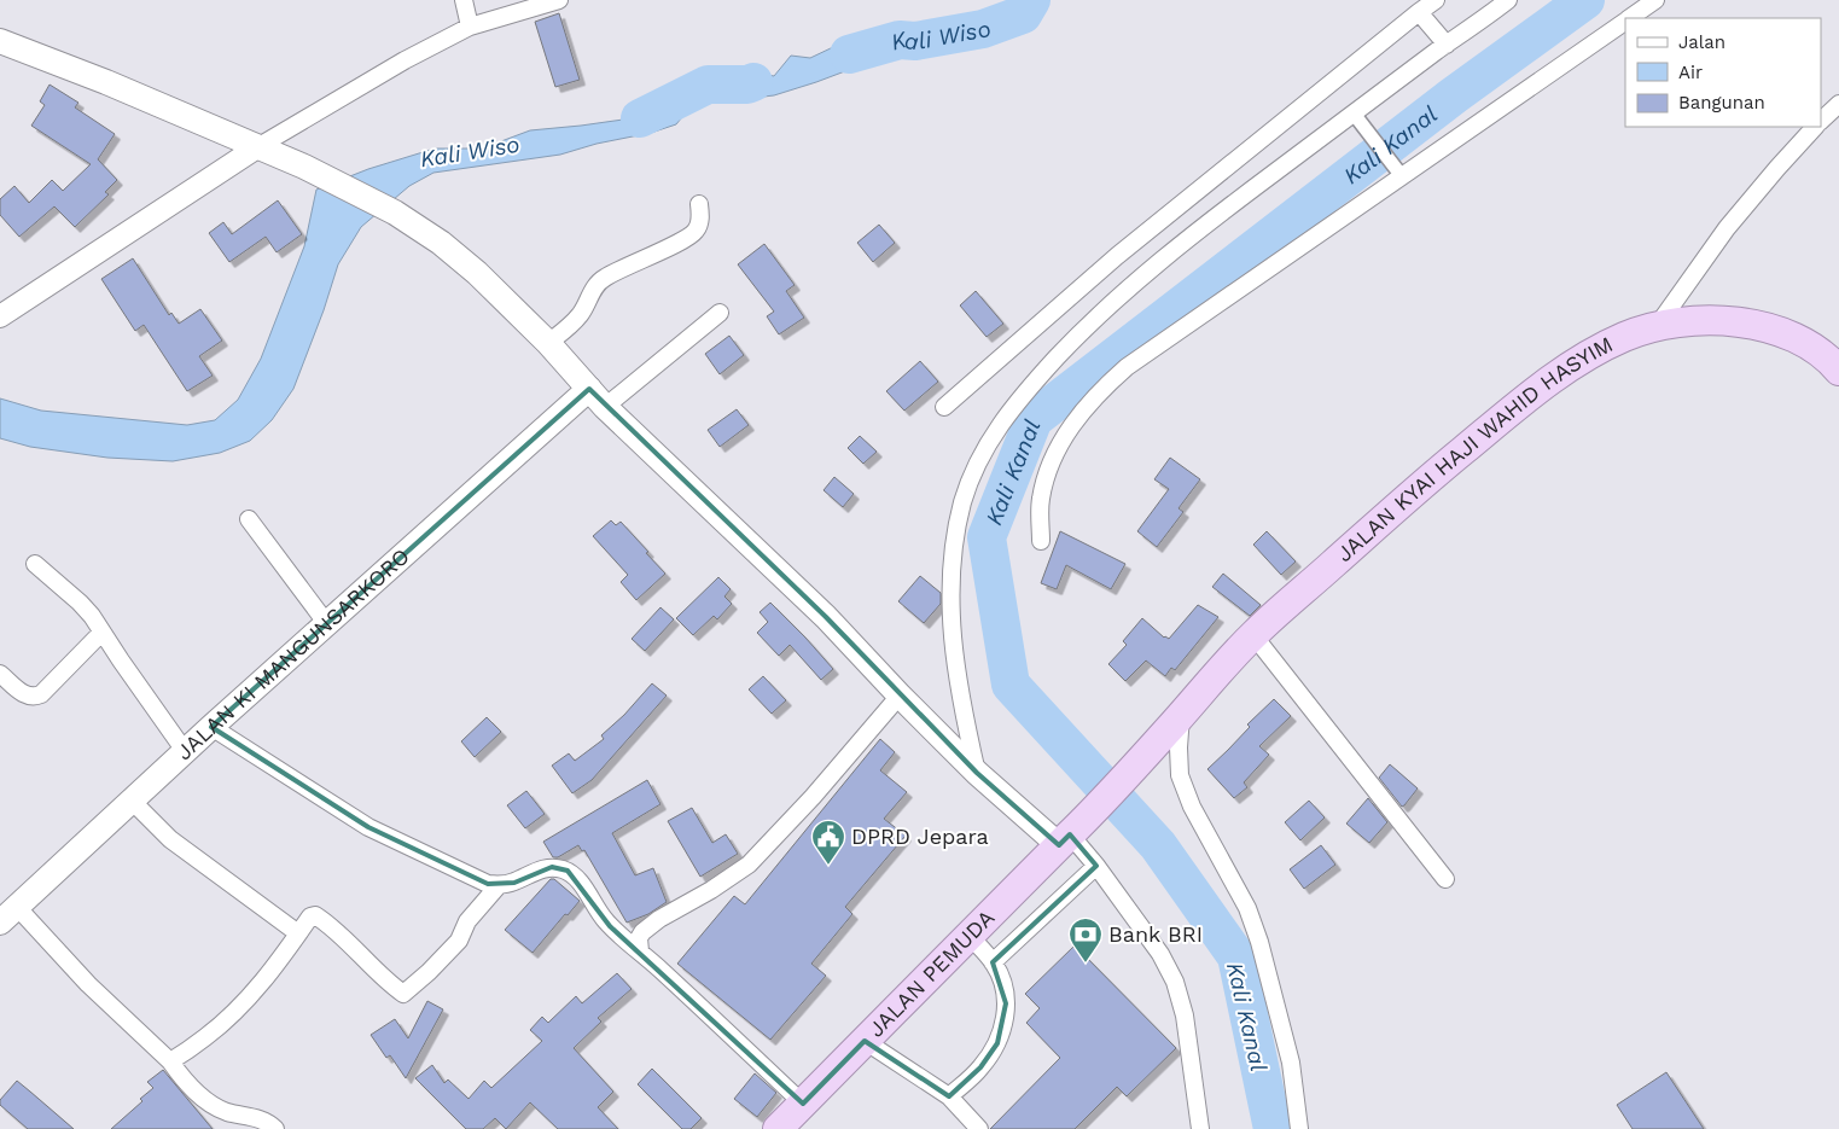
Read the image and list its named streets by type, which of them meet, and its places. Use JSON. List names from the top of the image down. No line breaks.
{"streets":{"highway":["JALAN KYAI HAJI WAHID HASYIM","JALAN PEMUDA"],"main road":["JALAN KI MANGUNSARKORO"]},"crossings":[["JALAN KYAI HAJI WAHID HASYIM","JALAN PEMUDA"]],"water":["Kali Wiso","Kali Kanal"],"places":{"public building":["DPRD Jepara"],"bank":["Bank BRI"]},"legend":["Jalan","Air","Bangunan"]}
